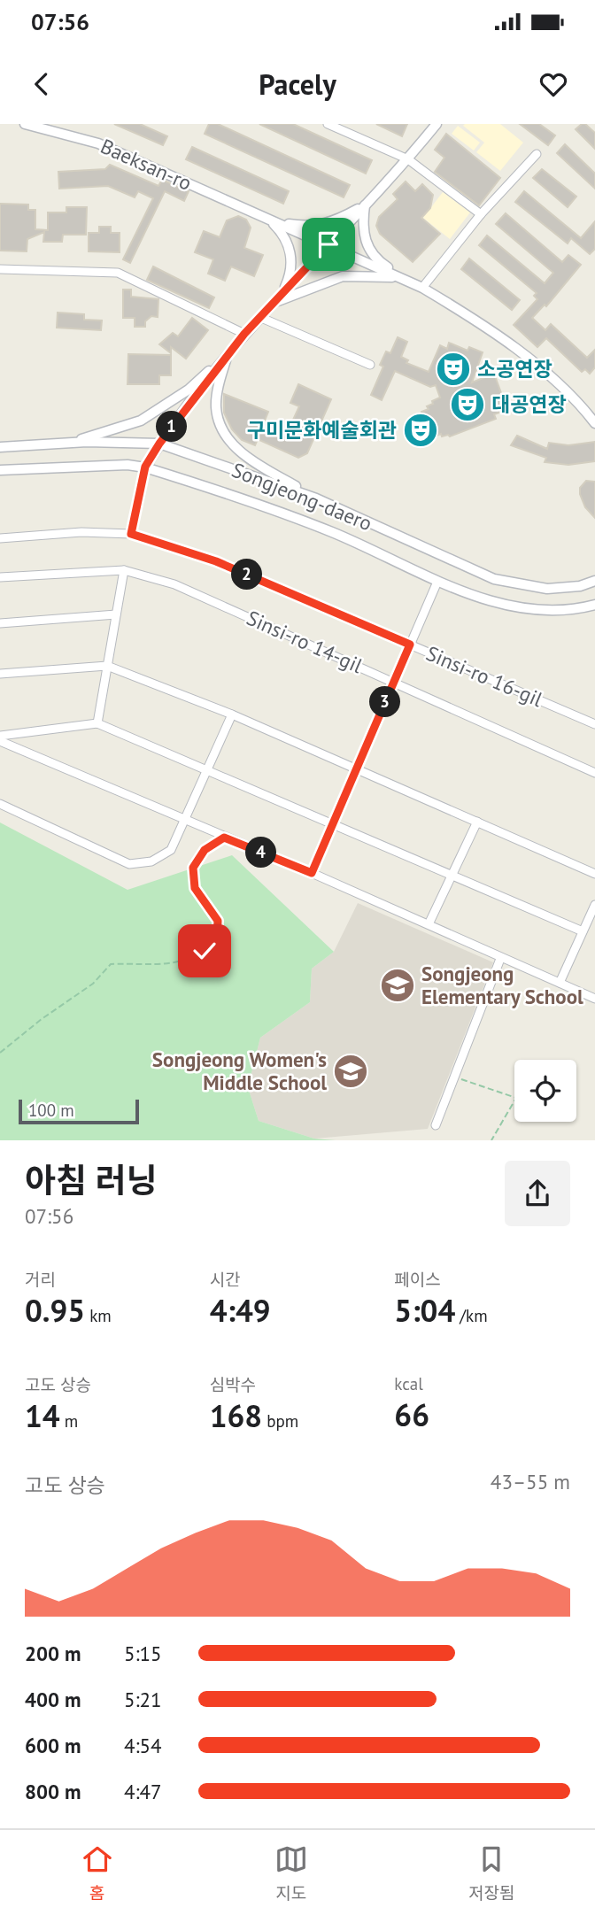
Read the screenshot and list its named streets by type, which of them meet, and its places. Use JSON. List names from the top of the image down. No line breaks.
{"streets":{"street":["Baeksan-ro","Songjeong-daero","Sinsi-ro 14-gil","Sinsi-ro 16-gil"]},"places":{"theatre":["소공연장","대공연장","구미문화예술회관"],"school or university":["Songjeong Elementary School","Songjeong Women's Middle School"]},"scale_bar":"100 m","page":{"status":"07:56","header":"Pacely","pins":["1","2","3","4"],"scale":"100 m","heading":["아침 러닝","07:56"],"stats":[["거리","0.95 km"],["시간","4:49"],["페이스","5:04 /km"],["고도 상승","14 m"],["심박수","168 bpm"],["kcal","66"]],"chart":["고도 상승","43–55 m"],"list":[{"name":"200 m","note":"5:15"},{"name":"400 m","note":"5:21"},{"name":"600 m","note":"4:54"},{"name":"800 m","note":"4:47"}],"tabs":["홈","지도","저장됨"]}}
